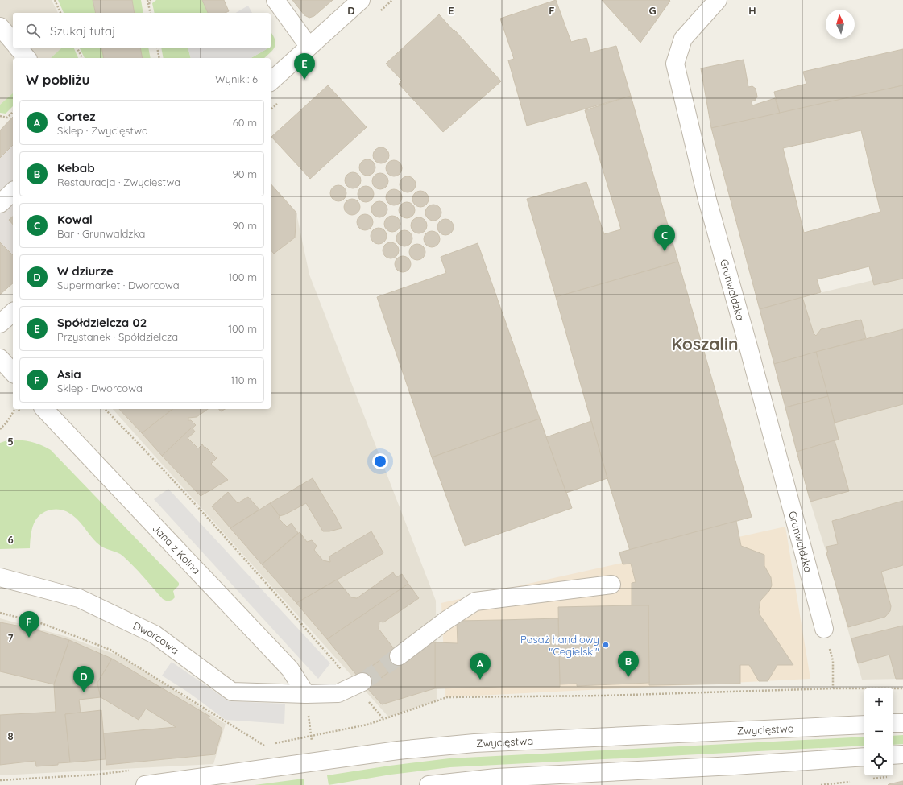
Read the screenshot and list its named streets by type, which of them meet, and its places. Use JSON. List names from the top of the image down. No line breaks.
{"streets":{"street":["Grunwaldzka","Jana z Kolna","Dworcowa","Zwycięstwa"]},"crossings":[["Jana z Kolna","Dworcowa"]],"districts":["Koszalin"],"places":["Pasaż handlowy \"Cegielski\""],"north":"top","page":{"search":"Szukaj tutaj","pins":["E","C","F","B","A","D"],"heading":["W pobliżu","Wyniki: 6"],"list":[{"mark":"A","name":"Cortez","note":"Sklep · Zwycięstwa","value":"60 m"},{"mark":"B","name":"Kebab","note":"Restauracja · Zwycięstwa","value":"90 m"},{"mark":"C","name":"Kowal","note":"Bar · Grunwaldzka","value":"90 m"},{"mark":"D","name":"W dziurze","note":"Supermarket · Dworcowa","value":"100 m"},{"mark":"E","name":"Spółdzielcza 02","note":"Przystanek · Spółdzielcza","value":"100 m"},{"mark":"F","name":"Asia","note":"Sklep · Dworcowa","value":"110 m"}],"map_buttons":["+","−"]},"grid":{"columns":["D","E","F","G","H"],"rows":["5","6","7","8"]}}
